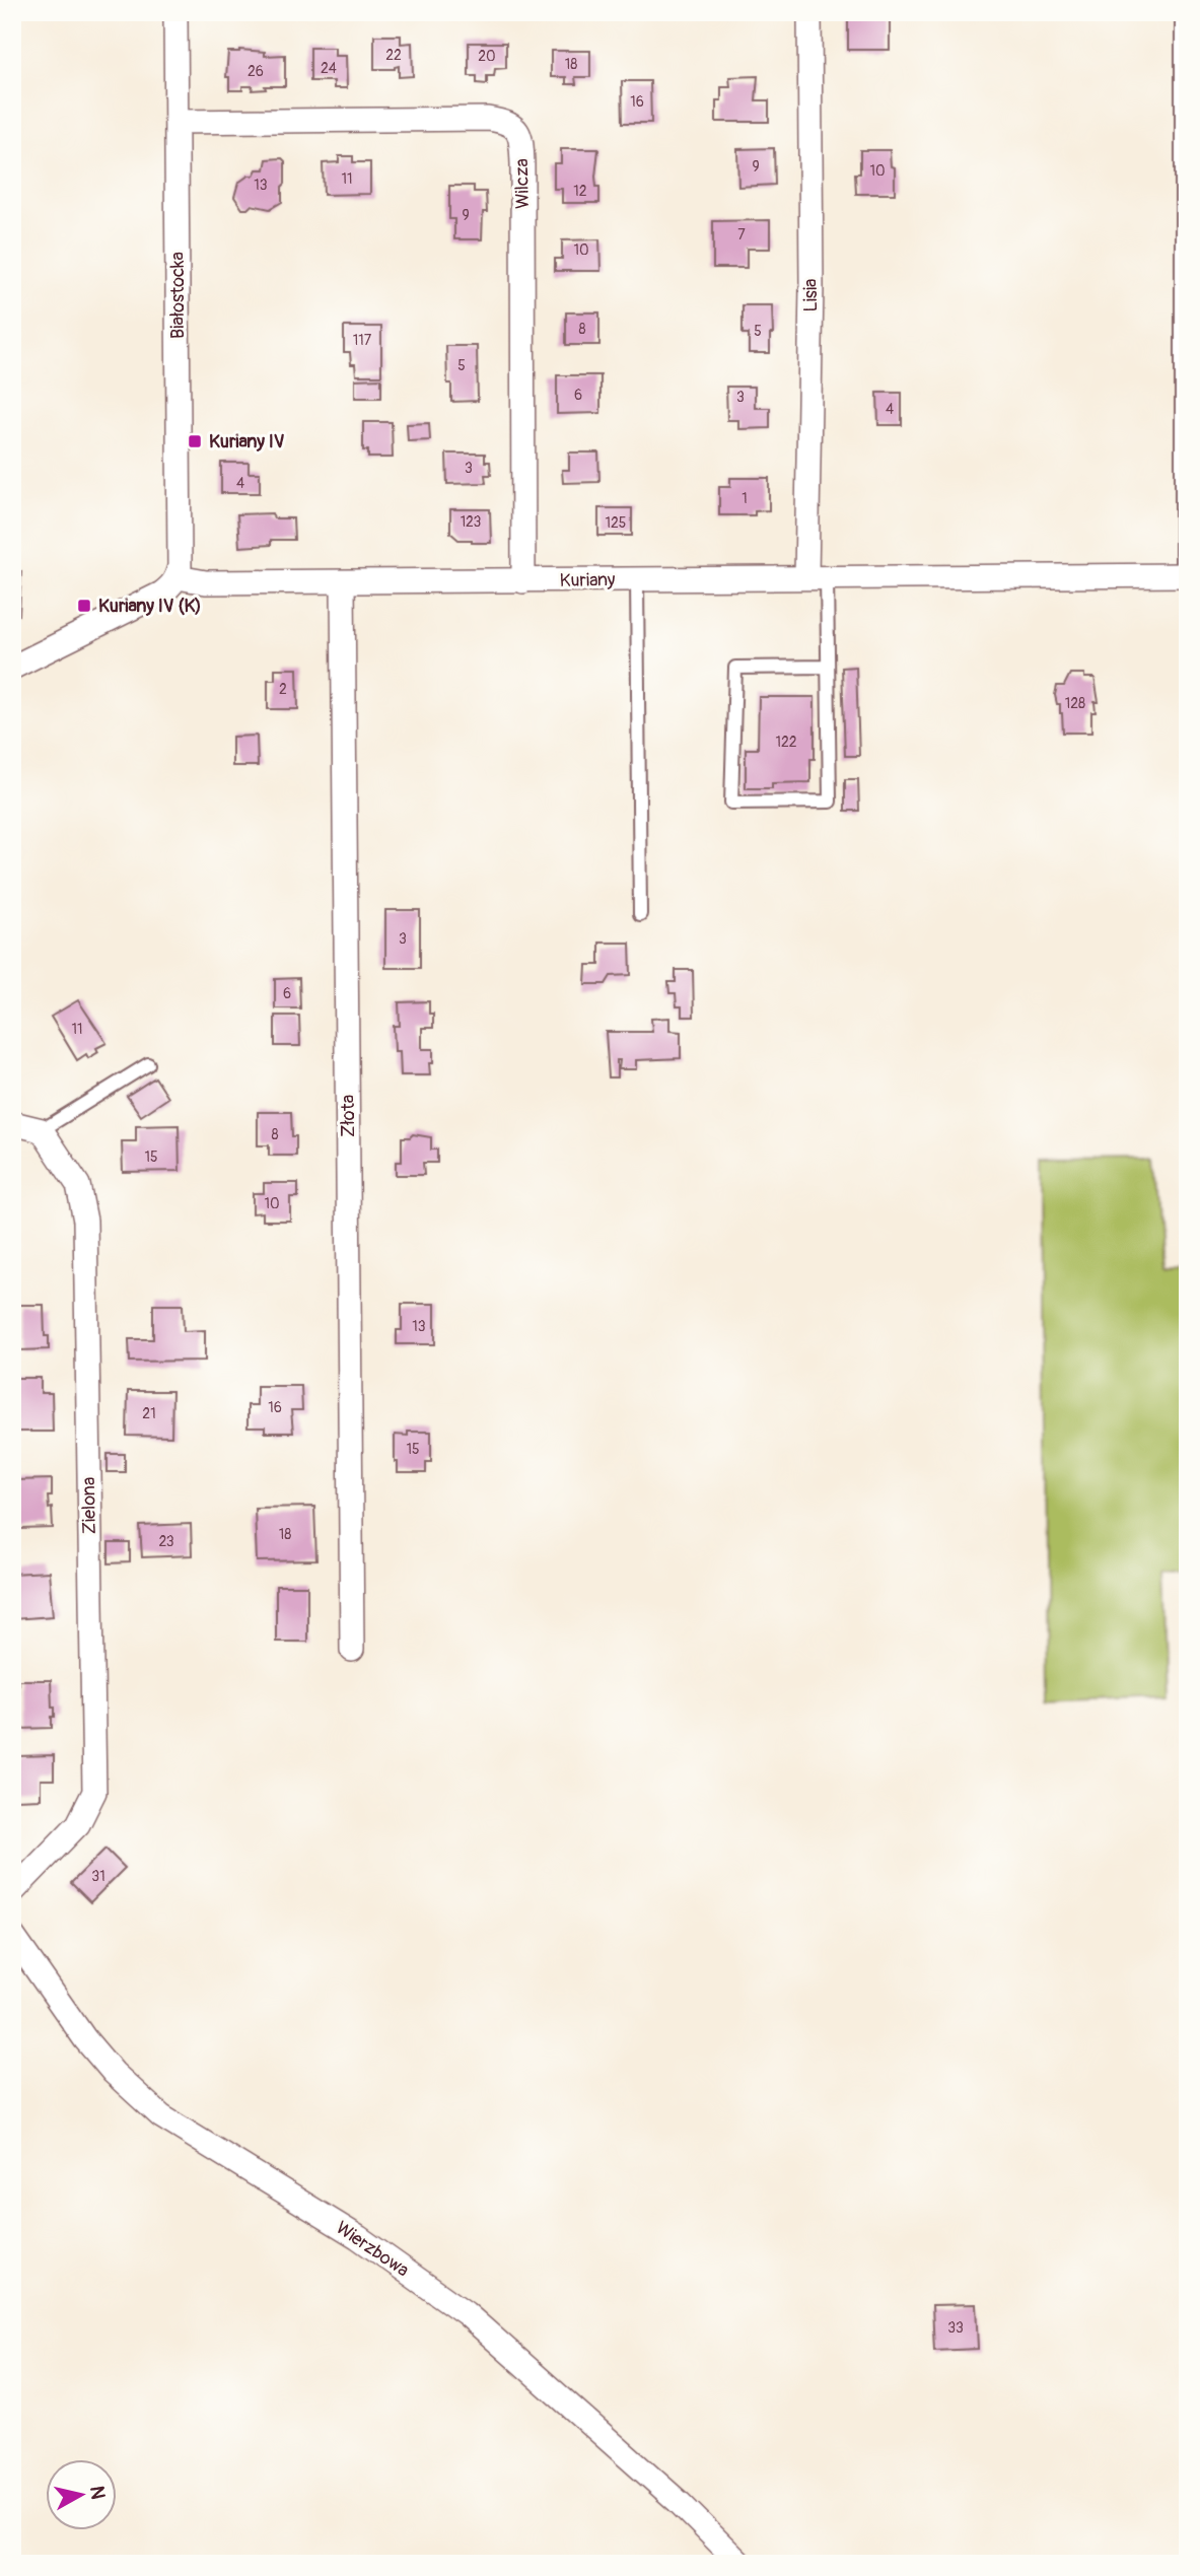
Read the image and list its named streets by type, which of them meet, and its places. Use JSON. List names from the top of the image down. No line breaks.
{"streets":{"street":["Wilcza","Białostocka","Lisia","Kuriany","Złota","Zielona","Wierzbowa"]},"crossings":[["Wilcza","Białostocka"],["Wilcza","Kuriany"],["Białostocka","Kuriany"],["Lisia","Kuriany"],["Kuriany","Złota"]],"places":{"transit":["Kuriany IV","Kuriany IV (K)"]},"house_numbers":["22","20","18","24","26","16","9","10","11","13","12","9","7","10","8","5","117","5","6","3","4","3","4","1","123","125","2","128","122","3","6","11","8","15","10","13","16","21","15","18","23","31","33"],"north":"right"}
